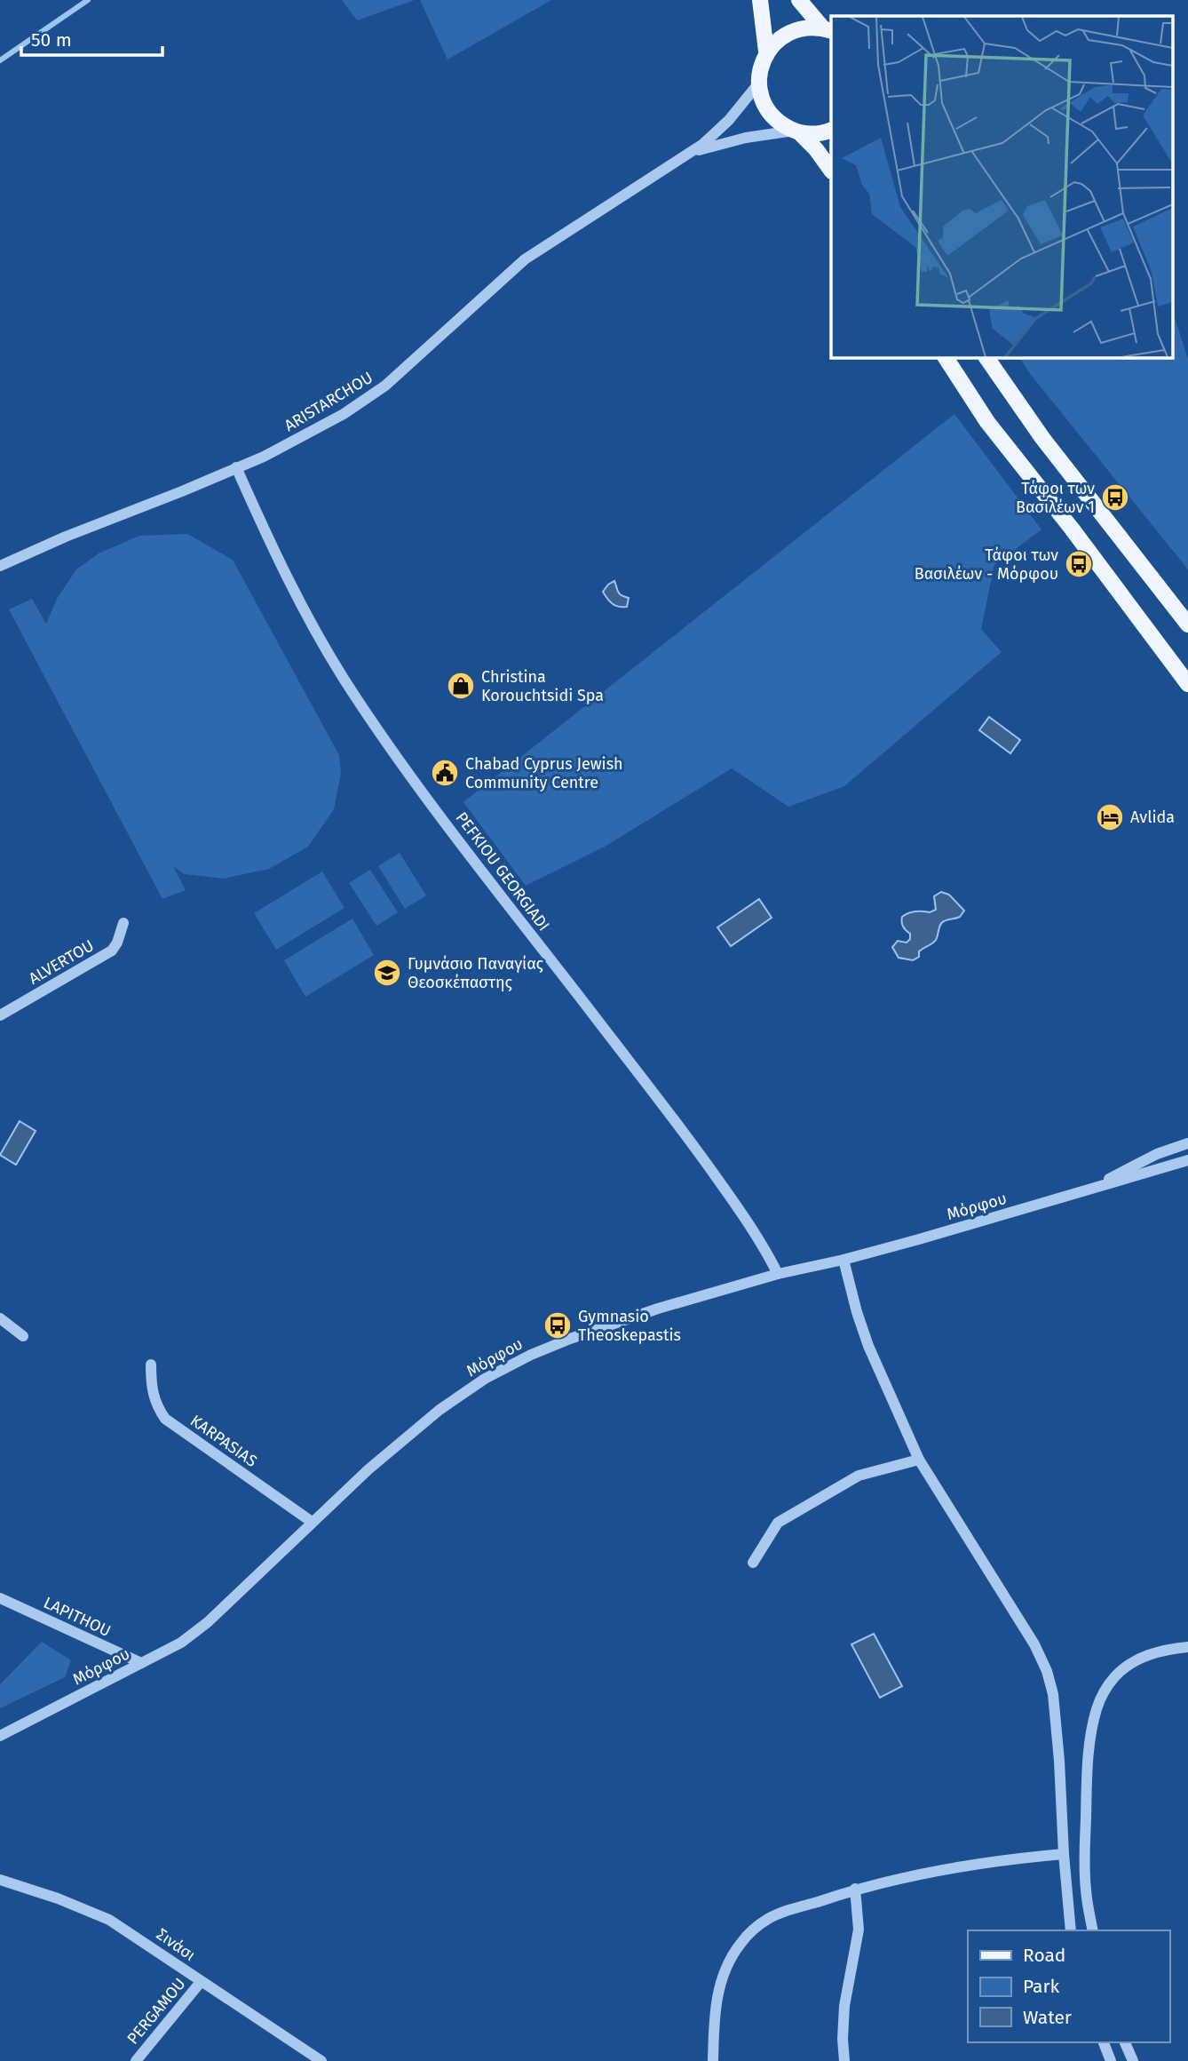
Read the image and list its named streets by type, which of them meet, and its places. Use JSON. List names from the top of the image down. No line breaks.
{"streets":{"street":["ARISTARCHOU","PEFKIOU GEORGIADI","ALVERTOU","Μόρφου","KARPASIAS","LAPITHOU","Σινάσι","PERGAMOU"]},"crossings":[["ARISTARCHOU","PEFKIOU GEORGIADI"],["PEFKIOU GEORGIADI","Μόρφου"],["Μόρφου","KARPASIAS"],["Μόρφου","LAPITHOU"],["Σινάσι","PERGAMOU"]],"places":{"bus stop":["Τάφοι των Βασιλέων 1","Τάφοι των Βασιλέων - Μόρφου","Gymnasio Theoskepastis"],"shop":["Christina Korouchtsidi Spa"],"public building":["Chabad Cyprus Jewish Community Centre"],"hotel":["Avlida"],"school or university":["Γυμνάσιο Παναγίας Θεοσκέπαστης"]},"legend":["Road","Park","Water"],"scale_bar":"50 m"}
